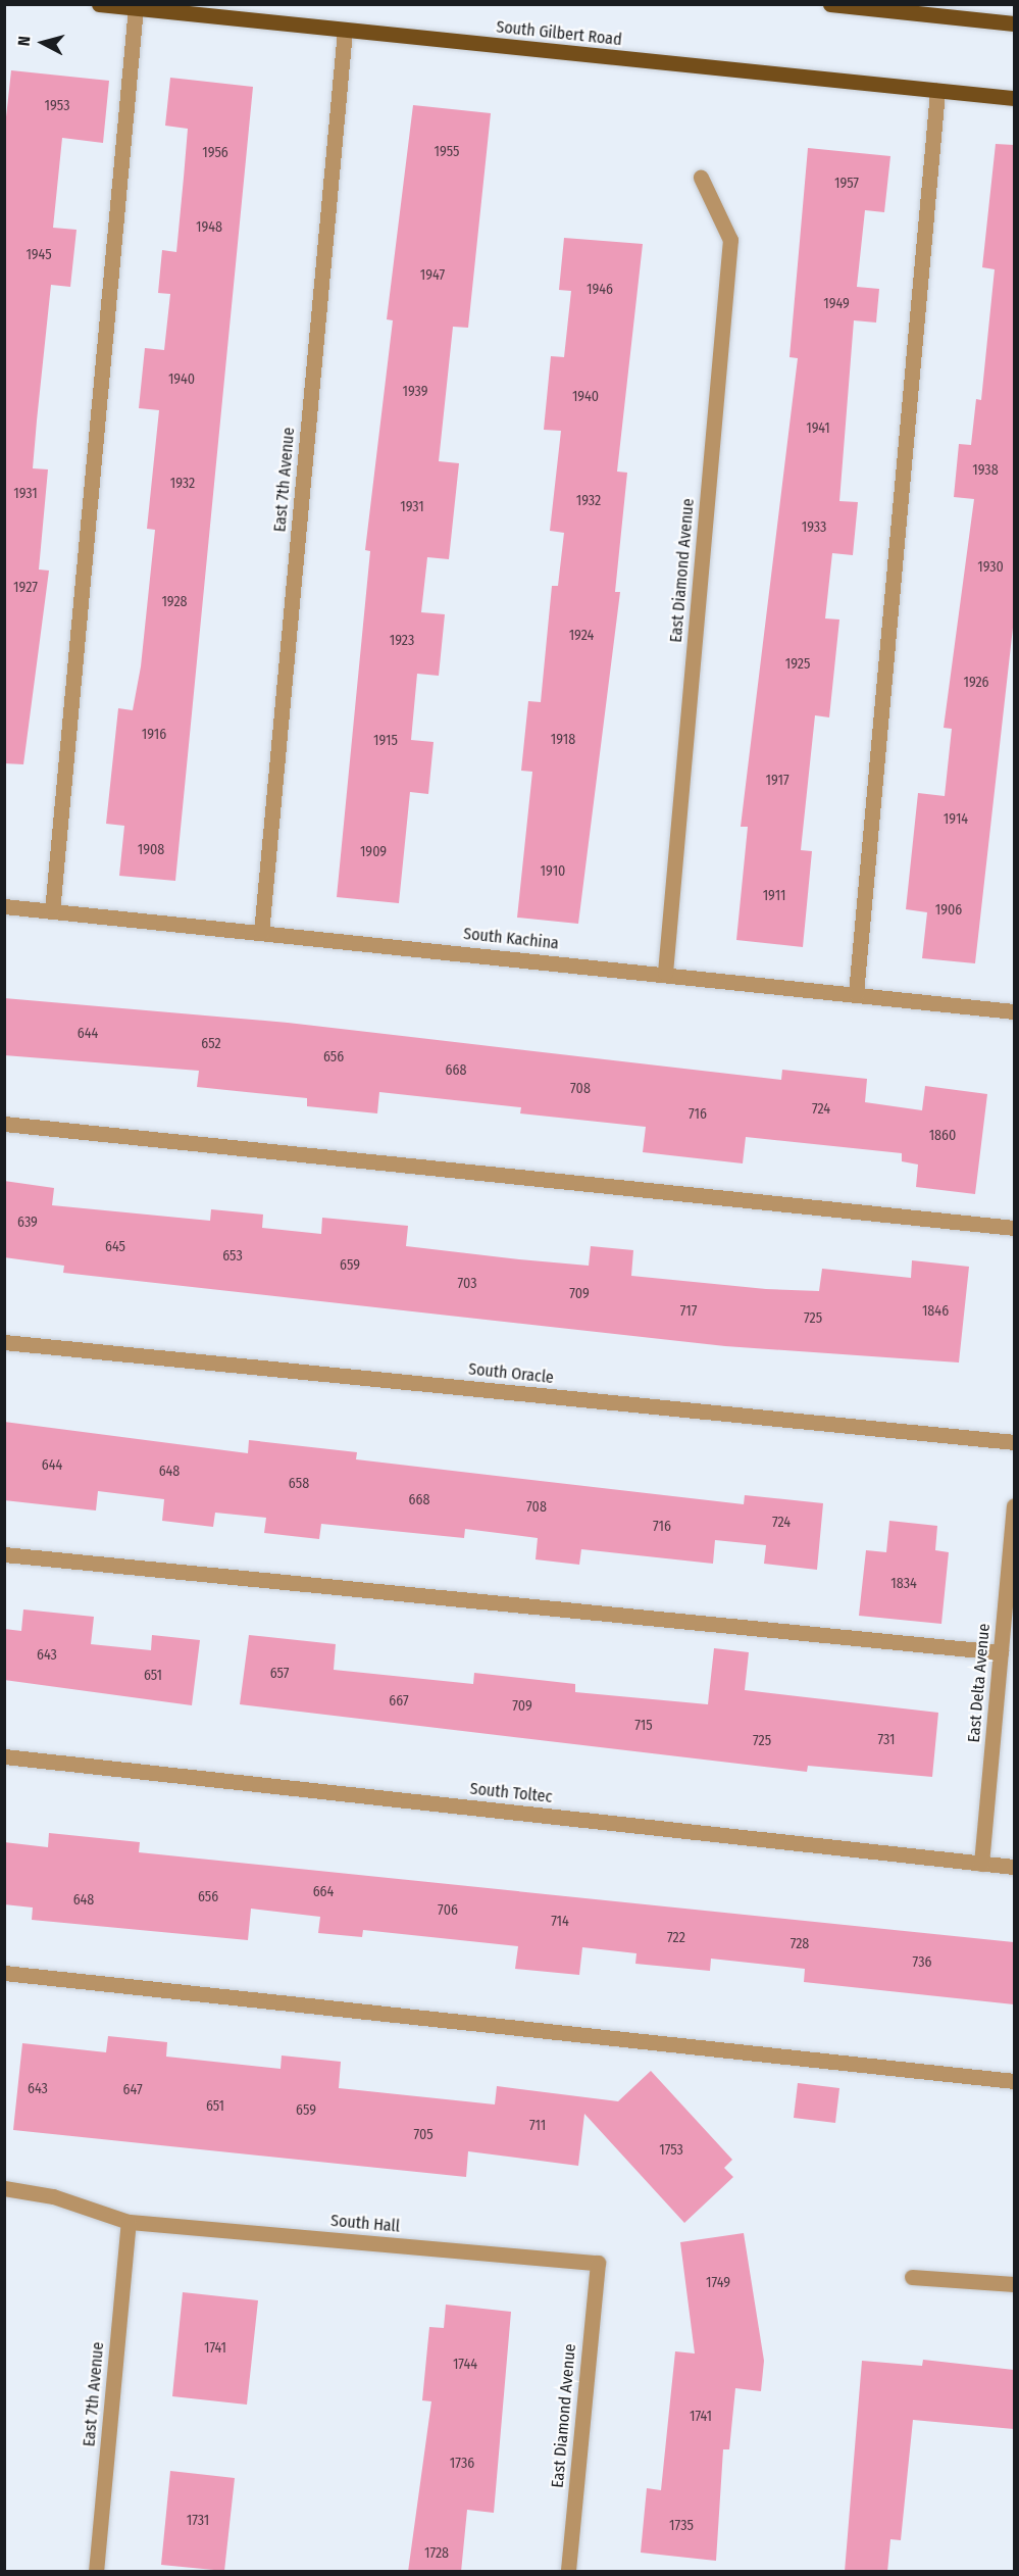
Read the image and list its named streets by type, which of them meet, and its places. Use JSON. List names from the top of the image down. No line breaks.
{"streets":{"main road":["South Gilbert Road"],"street":["East 7th Avenue","East Diamond Avenue","South Kachina","South Oracle","East Delta Avenue","South Toltec","South Hall"]},"crossings":[["South Gilbert Road","East 7th Avenue"],["East 7th Avenue","South Kachina"],["East 7th Avenue","South Hall"],["East Diamond Avenue","South Kachina"],["East Diamond Avenue","South Hall"],["East Delta Avenue","South Toltec"]],"house_numbers":["1953","1955","1956","1957","1948","1945","1947","1946","1949","1940","1939","1940","1941","1938","1932","1931","1932","1931","1933","1930","1927","1928","1924","1923","1925","1926","1916","1918","1915","1917","1914","1908","1909","1910","1911","1906","644","652","656","668","708","724","716","1860","639","645","653","659","703","709","717","1846","725","644","648","658","668","708","724","716","1834","643","657","651","667","709","715","731","725","664","656","648","706","714","722","728","736","643","647","651","659","711","705","1753","1749","1741","1744","1741","1736","1731","1735","1728"],"north":"left"}
